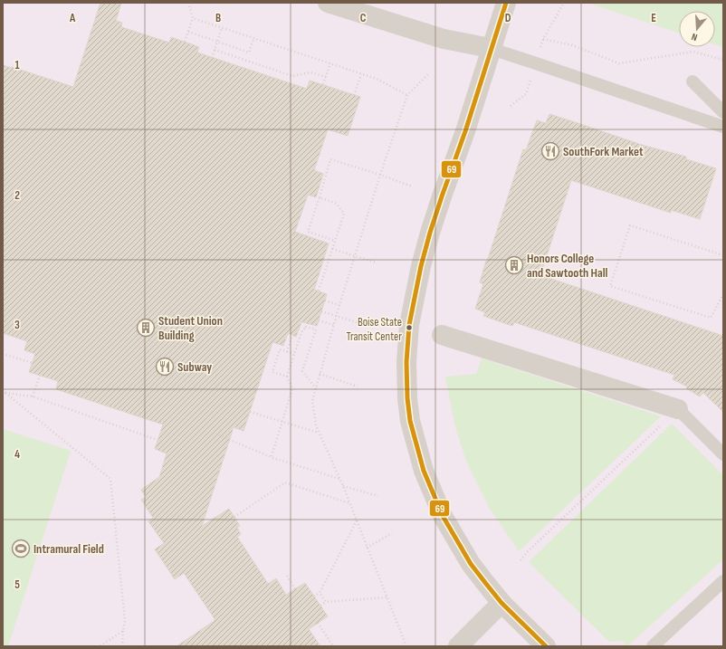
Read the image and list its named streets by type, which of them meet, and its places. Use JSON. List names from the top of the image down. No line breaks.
{"places":{"restaurant":["SouthFork Market","Subway"],"building":["Honors College and Sawtooth Hall","Student Union Building"],"other":["Boise State Transit Center"],"sports":["Intramural Field"]},"lines":["transit line 69"],"north":"bottom","grid":{"columns":["A","B","C","D","E"],"rows":["1","2","3","4","5"]}}
